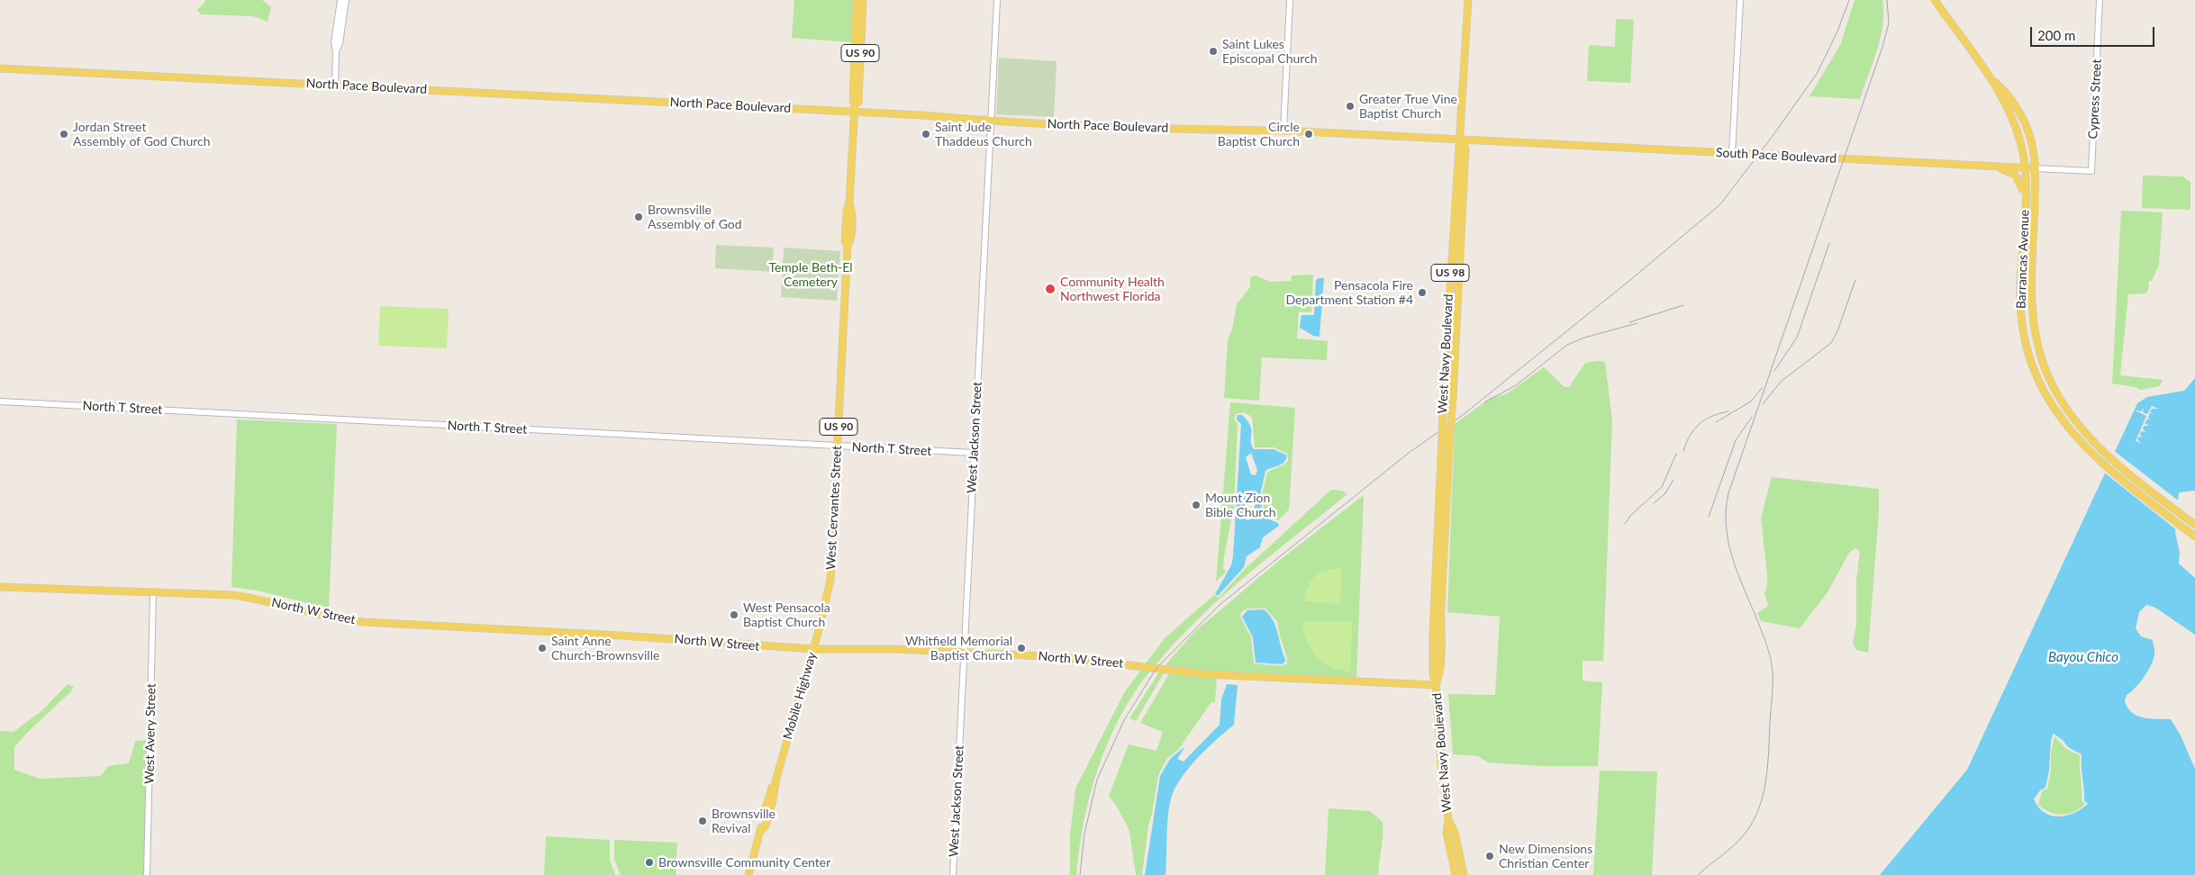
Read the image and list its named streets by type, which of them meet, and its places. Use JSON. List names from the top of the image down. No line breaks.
{"streets":{"main road":["US 90","North Pace Boulevard","South Pace Boulevard","Barrancas Avenue","US 98","West Navy Boulevard","West Cervantes Street","North W Street","Mobile Highway"],"street":["Cypress Street","North T Street","West Jackson Street","West Avery Street"]},"crossings":[["North Pace Boulevard","South Pace Boulevard"],["North Pace Boulevard","West Navy Boulevard"],["North Pace Boulevard","West Jackson Street"],["North Pace Boulevard","West Cervantes Street"],["Cypress Street","South Pace Boulevard"],["South Pace Boulevard","Barrancas Avenue"],["South Pace Boulevard","West Navy Boulevard"],["West Navy Boulevard","North W Street"],["North T Street","West Jackson Street"],["North T Street","West Cervantes Street"],["West Jackson Street","North W Street"],["West Cervantes Street","Mobile Highway"],["North W Street","Mobile Highway"],["North W Street","West Avery Street"]],"water":["Bayou Chico"],"parks":["Temple Beth-El Cemetery"],"places":["Saint Lukes Episcopal Church","Greater True Vine Baptist Church","Jordan Street Assembly of God Church","Saint Jude Thaddeus Church","Circle Baptist Church","Brownsville Assembly of God","Community Health Northwest Florida","Pensacola Fire Department Station #4","Mount Zion Bible Church","West Pensacola Baptist Church","Saint Anne Church-Brownsville","Whitfield Memorial Baptist Church","Brownsville Revival","New Dimensions Christian Center","Brownsville Community Center"],"scale_bar":"200 m"}
